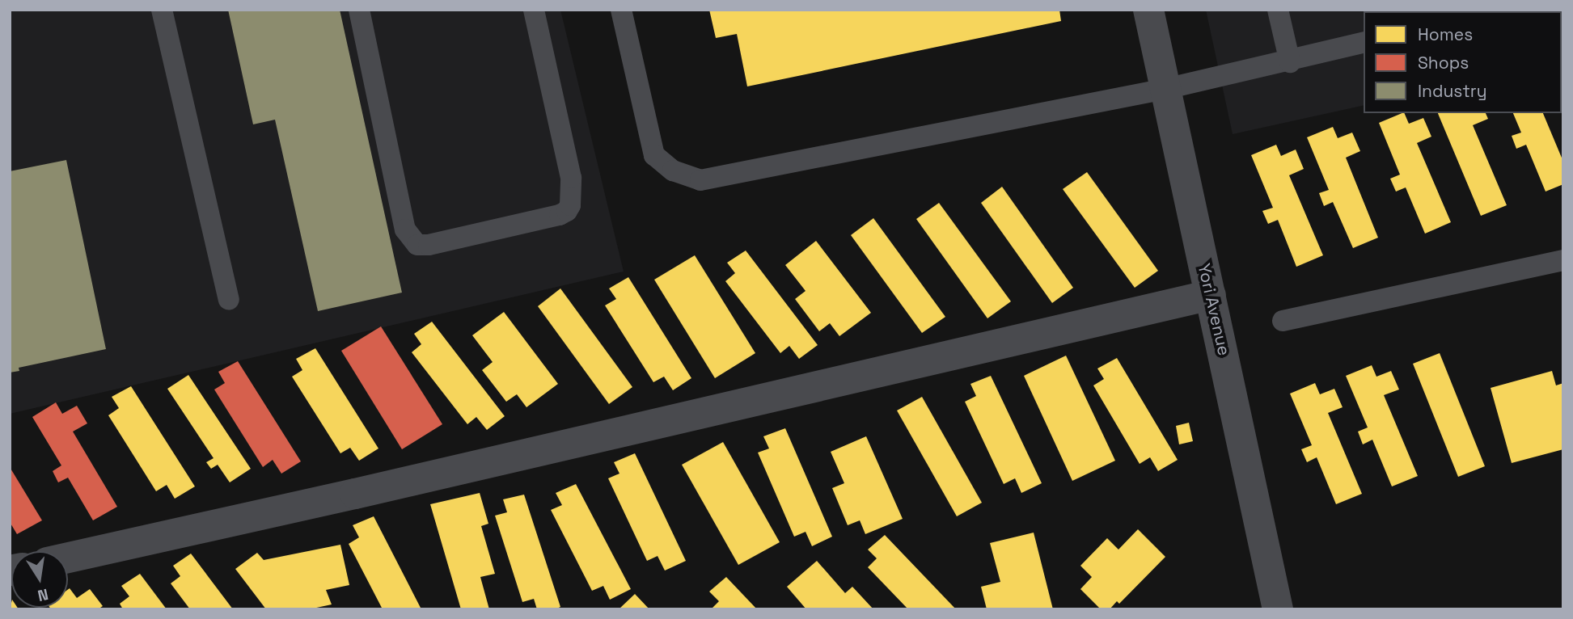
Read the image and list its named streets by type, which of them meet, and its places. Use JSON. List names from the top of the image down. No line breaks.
{"streets":{"street":["Yori Avenue"]},"legend":["Homes","Shops","Industry"],"north":"bottom"}
